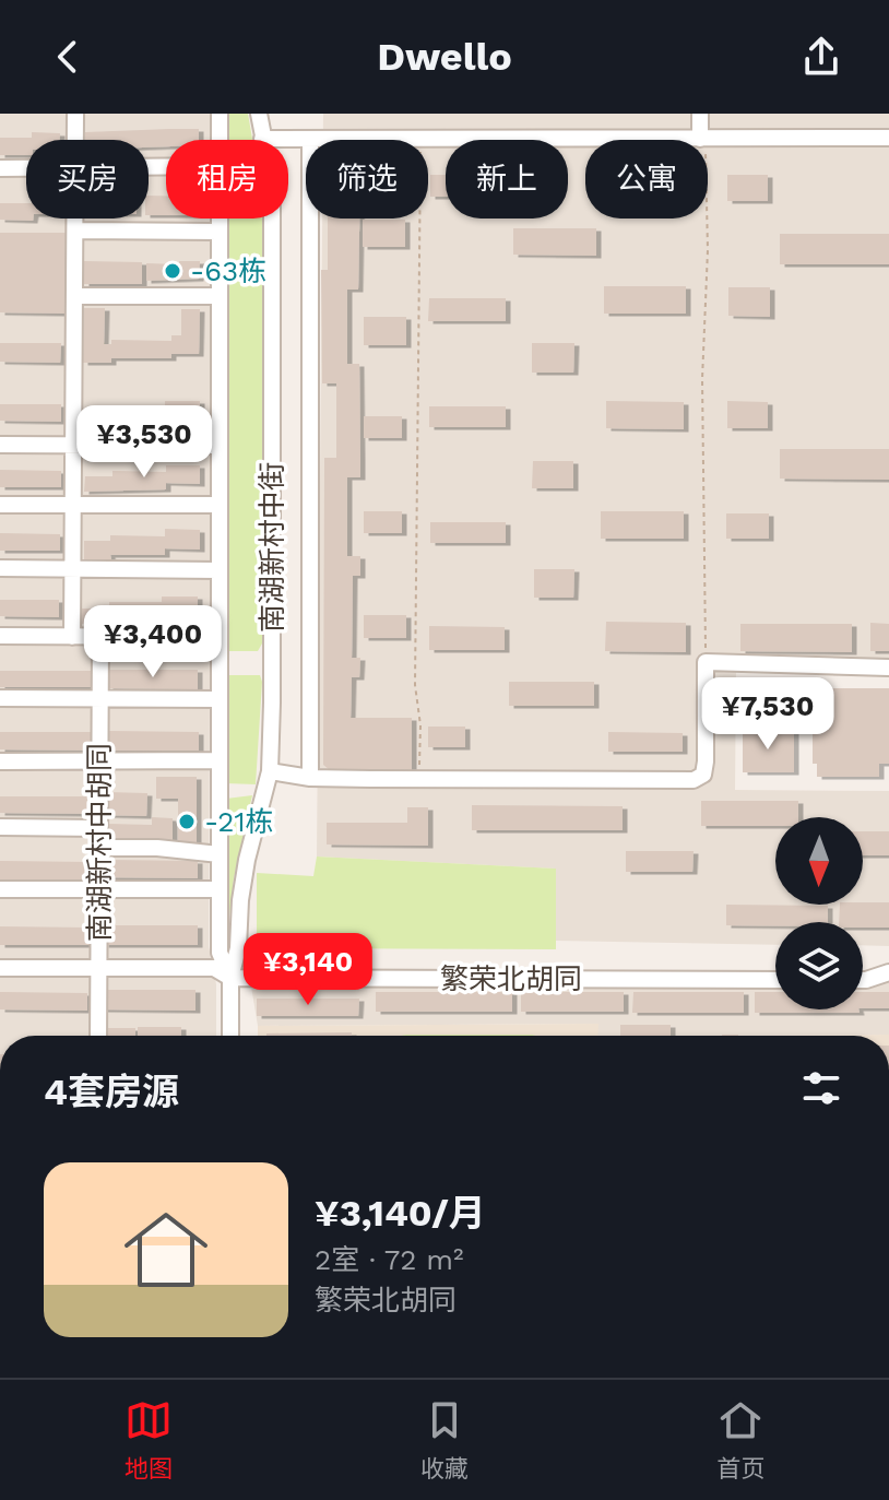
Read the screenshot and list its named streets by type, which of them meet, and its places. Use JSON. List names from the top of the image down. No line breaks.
{"streets":{"street":["南湖新村中街","南湖新村中胡同","繁荣北胡同"]},"crossings":[["南湖新村中街","繁荣北胡同"],["南湖新村中胡同","繁荣北胡同"]],"places":["-63栋","-21栋"],"north":"bottom","page":{"header":"Dwello","chip":["买房","租房","筛选","新上","公寓"],"price":["¥3,530","¥3,400","¥7,530","¥3,140"],"heading":"4套房源","list":[{"name":"¥3,140/月","note":"2室 · 72 m² · 繁荣北胡同"}],"tabs":["地图","收藏","首页"]}}
